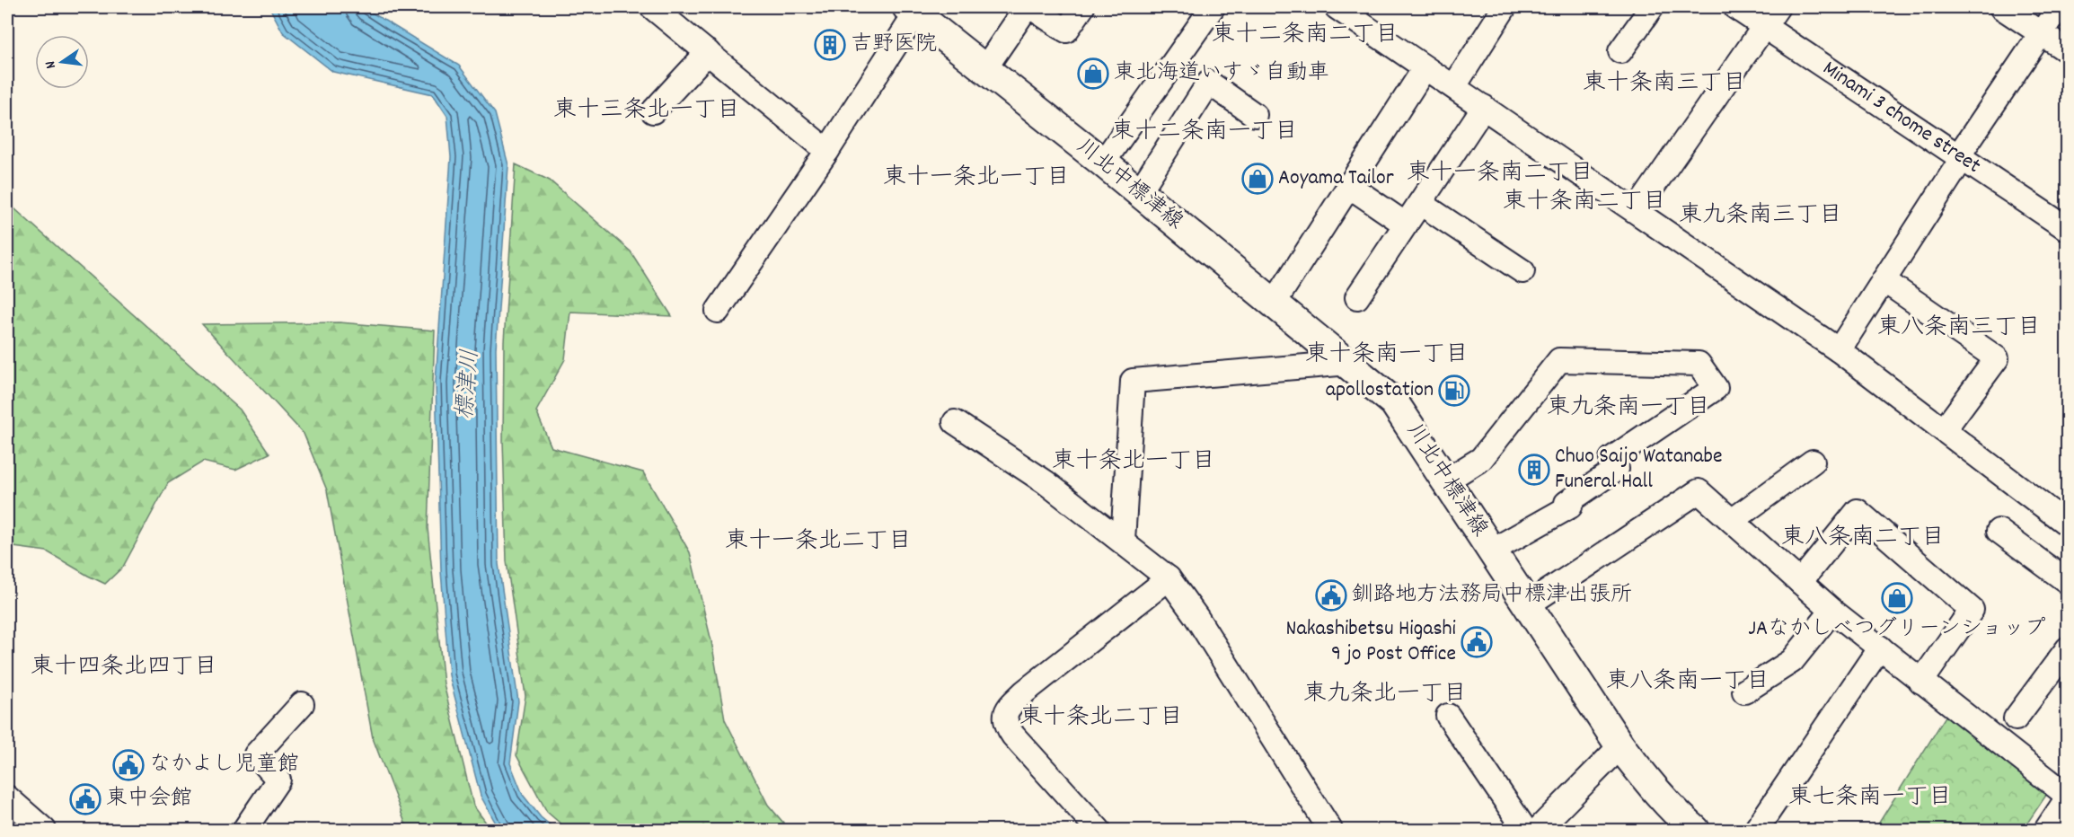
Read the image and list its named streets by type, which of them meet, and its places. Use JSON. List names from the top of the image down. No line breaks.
{"streets":{"main road":["川北中標津線"],"street":["Minami 3 chome street"]},"districts":["東十二条南二丁目","東十条南三丁目","東十三条北一丁目","東十二条南一丁目","東十一条南二丁目","東十一条北一丁目","東十条南二丁目","東九条南三丁目","東八条南三丁目","東十条南一丁目","東九条南一丁目","東十条北一丁目","東八条南二丁目","東十一条北二丁目","東十四条北四丁目","東八条南一丁目","東九条北一丁目","東十条北二丁目","東七条南一丁目"],"water":["標津川"],"places":{"building":["吉野医院","Chuo Saijo Watanabe Funeral Hall"],"shop":["東北海道いすゞ自動車","Aoyama Tailor","JAなかしべつグリーンショップ"],"fuel station":["apollostation"],"public building":["釧路地方法務局中標津出張所","Nakashibetsu Higashi 9 jo Post Office","なかよし児童館","東中会館"]},"north":"left"}
